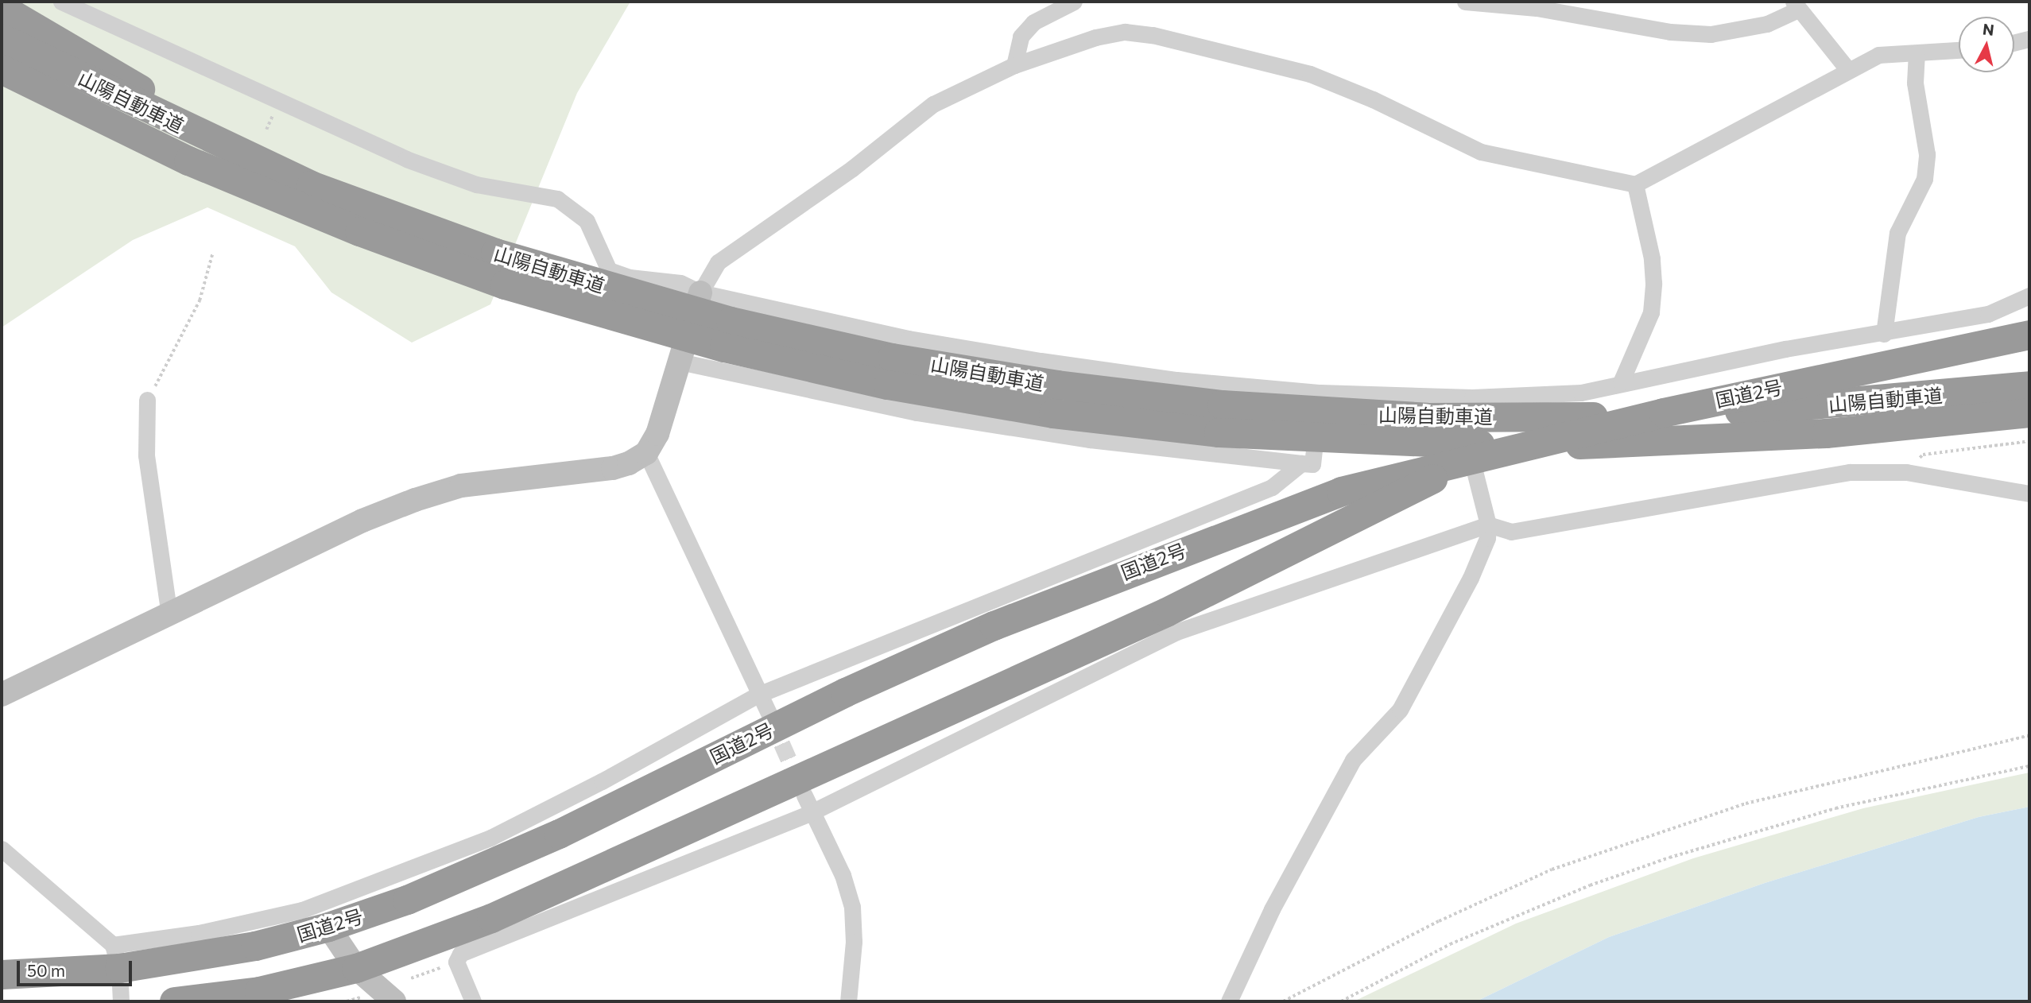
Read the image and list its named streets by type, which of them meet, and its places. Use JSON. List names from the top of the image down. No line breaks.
{"streets":{"highway":["山陽自動車道","国道2号"]},"scale_bar":"50 m","north":"top"}
